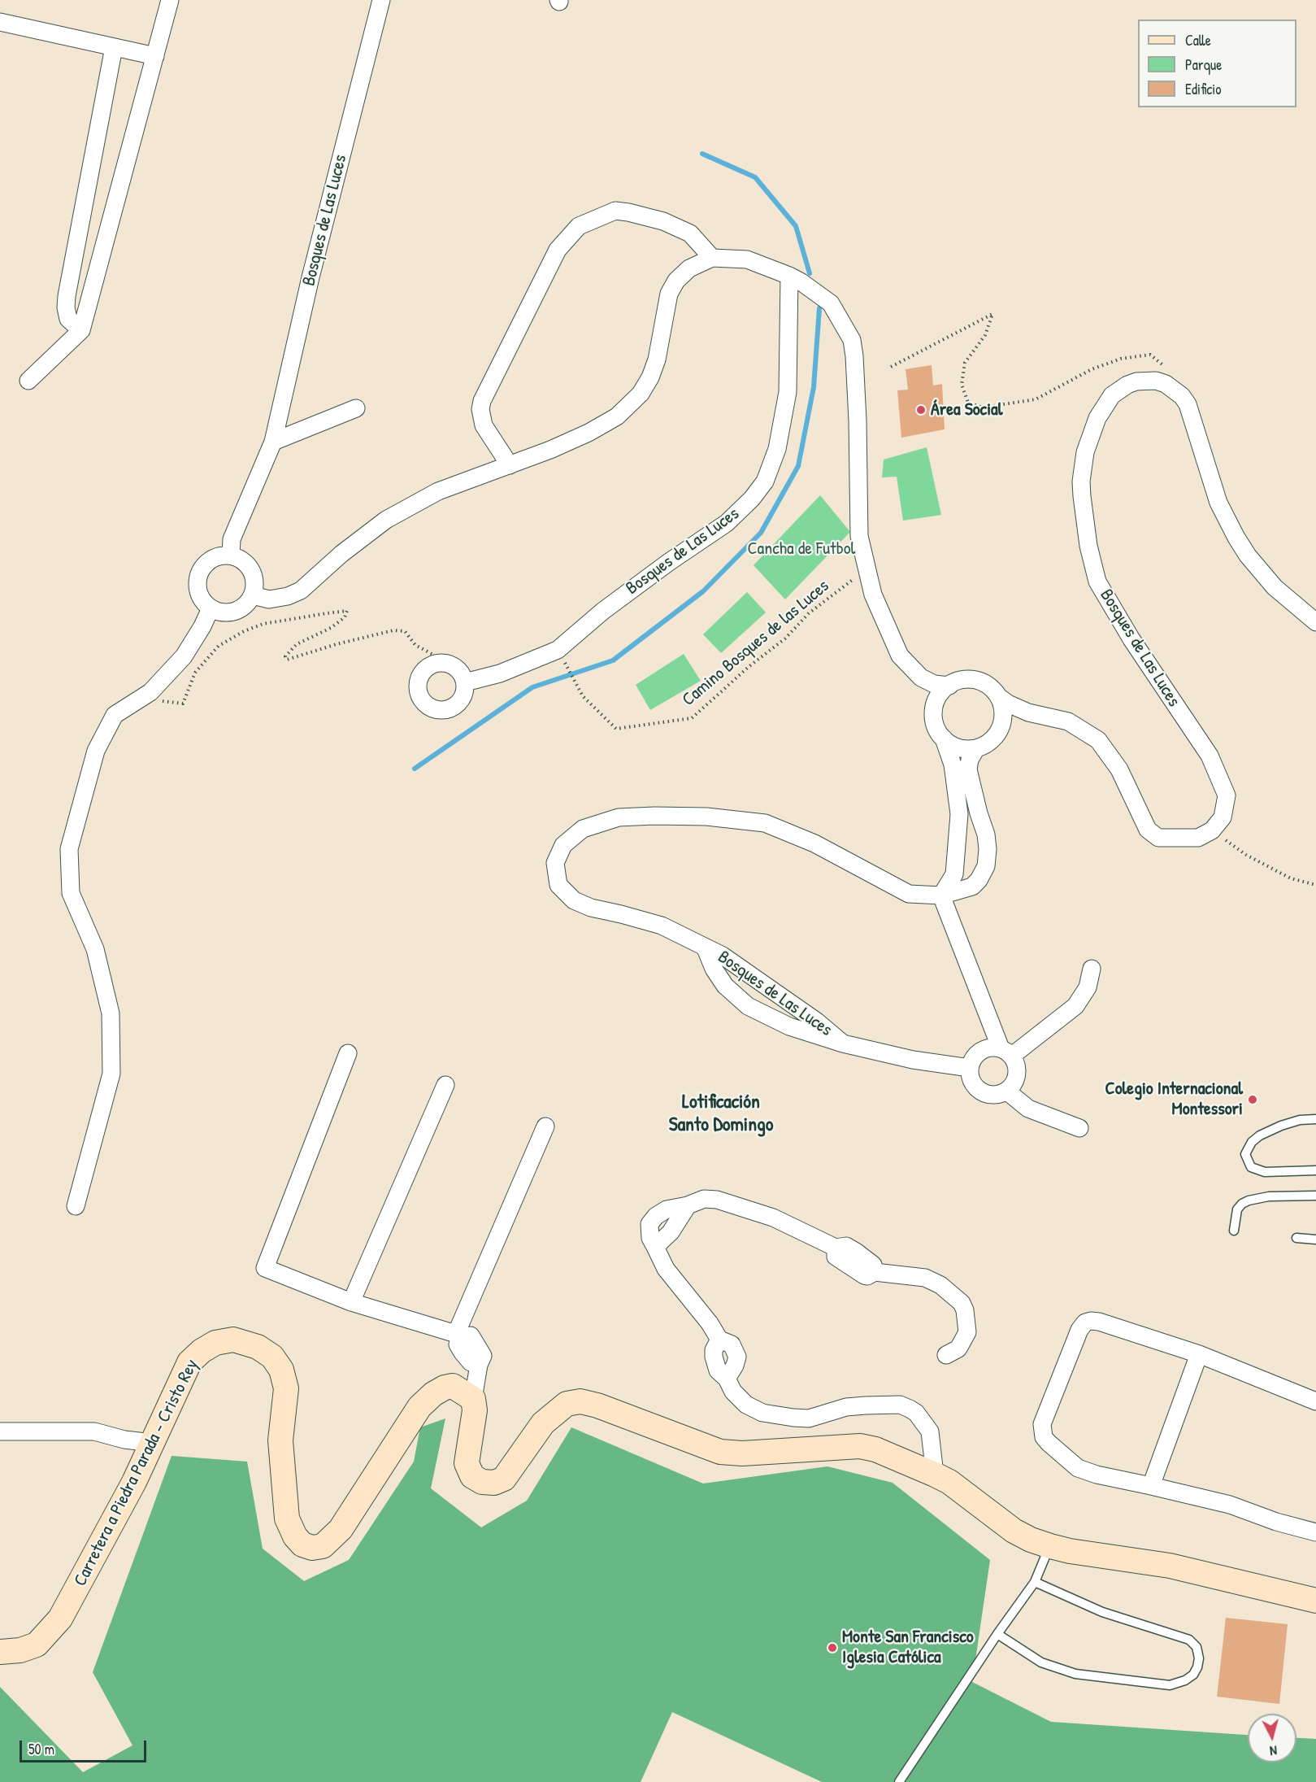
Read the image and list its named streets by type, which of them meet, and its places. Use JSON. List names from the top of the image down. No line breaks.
{"streets":{"main road":["Carretera a Piedra Parada - Cristo Rey"],"street":["Bosques de Las Luces"],"path":["Camino Bosques de las Luces"]},"districts":["Lotificación Santo Domingo"],"parks":["Cancha de Futbol"],"places":["Área Social","Colegio Internacional Montessori","Monte San Francisco Iglesia Católica"],"legend":["Calle","Parque","Edificio"],"scale_bar":"50 m","north":"bottom"}
